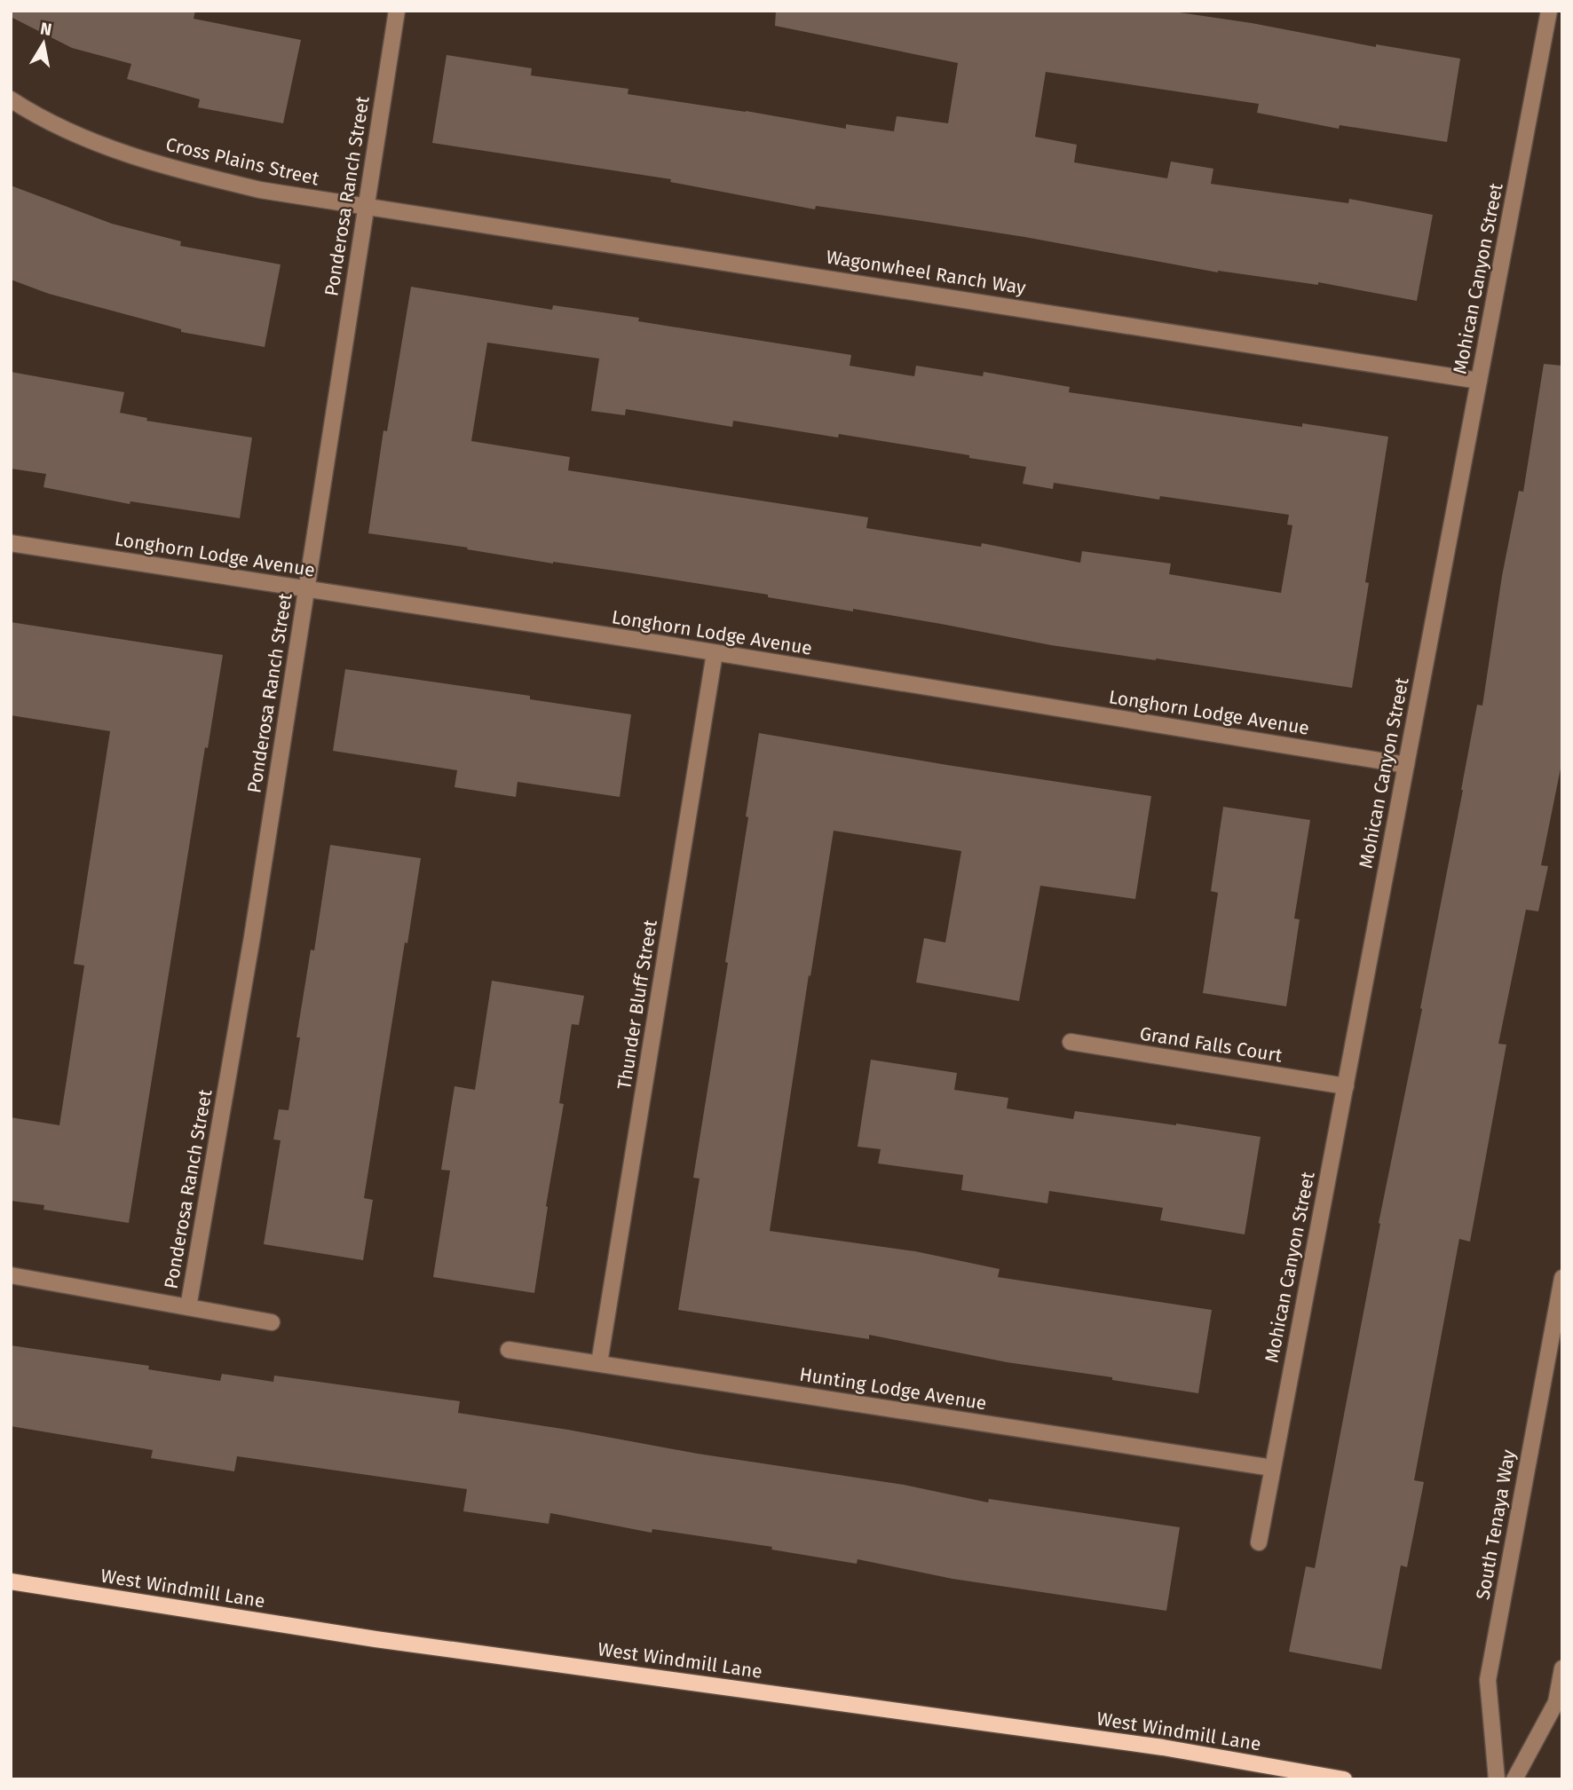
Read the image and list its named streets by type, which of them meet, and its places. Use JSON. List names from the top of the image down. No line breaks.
{"streets":{"main road":["West Windmill Lane"],"street":["Cross Plains Street","Ponderosa Ranch Street","Wagonwheel Ranch Way","Mohican Canyon Street","Longhorn Lodge Avenue","Thunder Bluff Street","Grand Falls Court","Hunting Lodge Avenue","South Tenaya Way"]},"crossings":[["Cross Plains Street","Ponderosa Ranch Street"],["Cross Plains Street","Wagonwheel Ranch Way"],["Ponderosa Ranch Street","Wagonwheel Ranch Way"],["Ponderosa Ranch Street","Longhorn Lodge Avenue"],["Wagonwheel Ranch Way","Mohican Canyon Street"],["Mohican Canyon Street","Longhorn Lodge Avenue"],["Mohican Canyon Street","Grand Falls Court"],["Mohican Canyon Street","Hunting Lodge Avenue"],["Longhorn Lodge Avenue","Thunder Bluff Street"],["Thunder Bluff Street","Hunting Lodge Avenue"]],"north":"top"}
